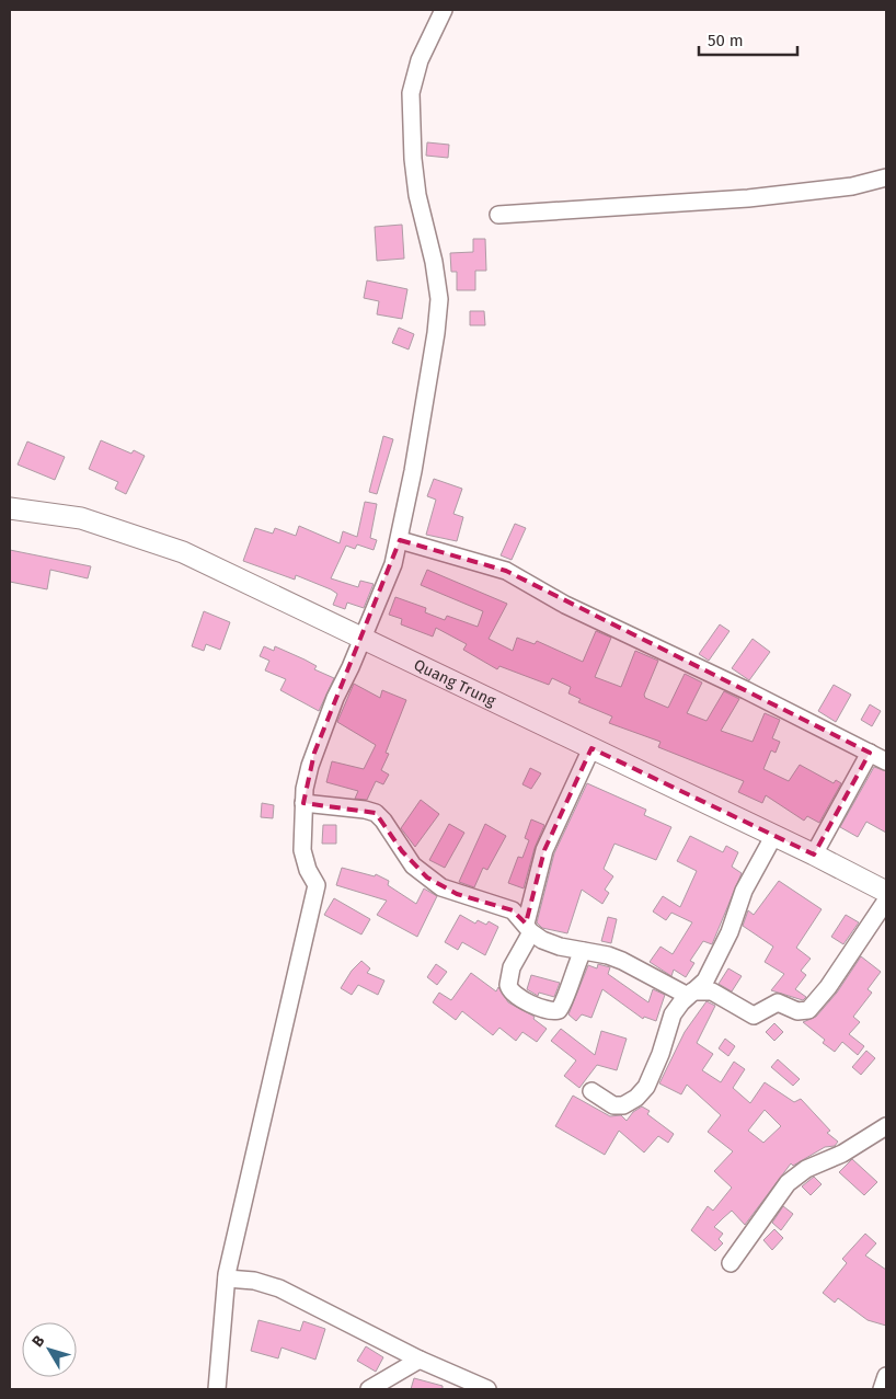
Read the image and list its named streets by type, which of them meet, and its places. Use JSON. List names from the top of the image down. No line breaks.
{"streets":{"main road":["Quang Trung"]},"scale_bar":"50 m","north":"top left"}
